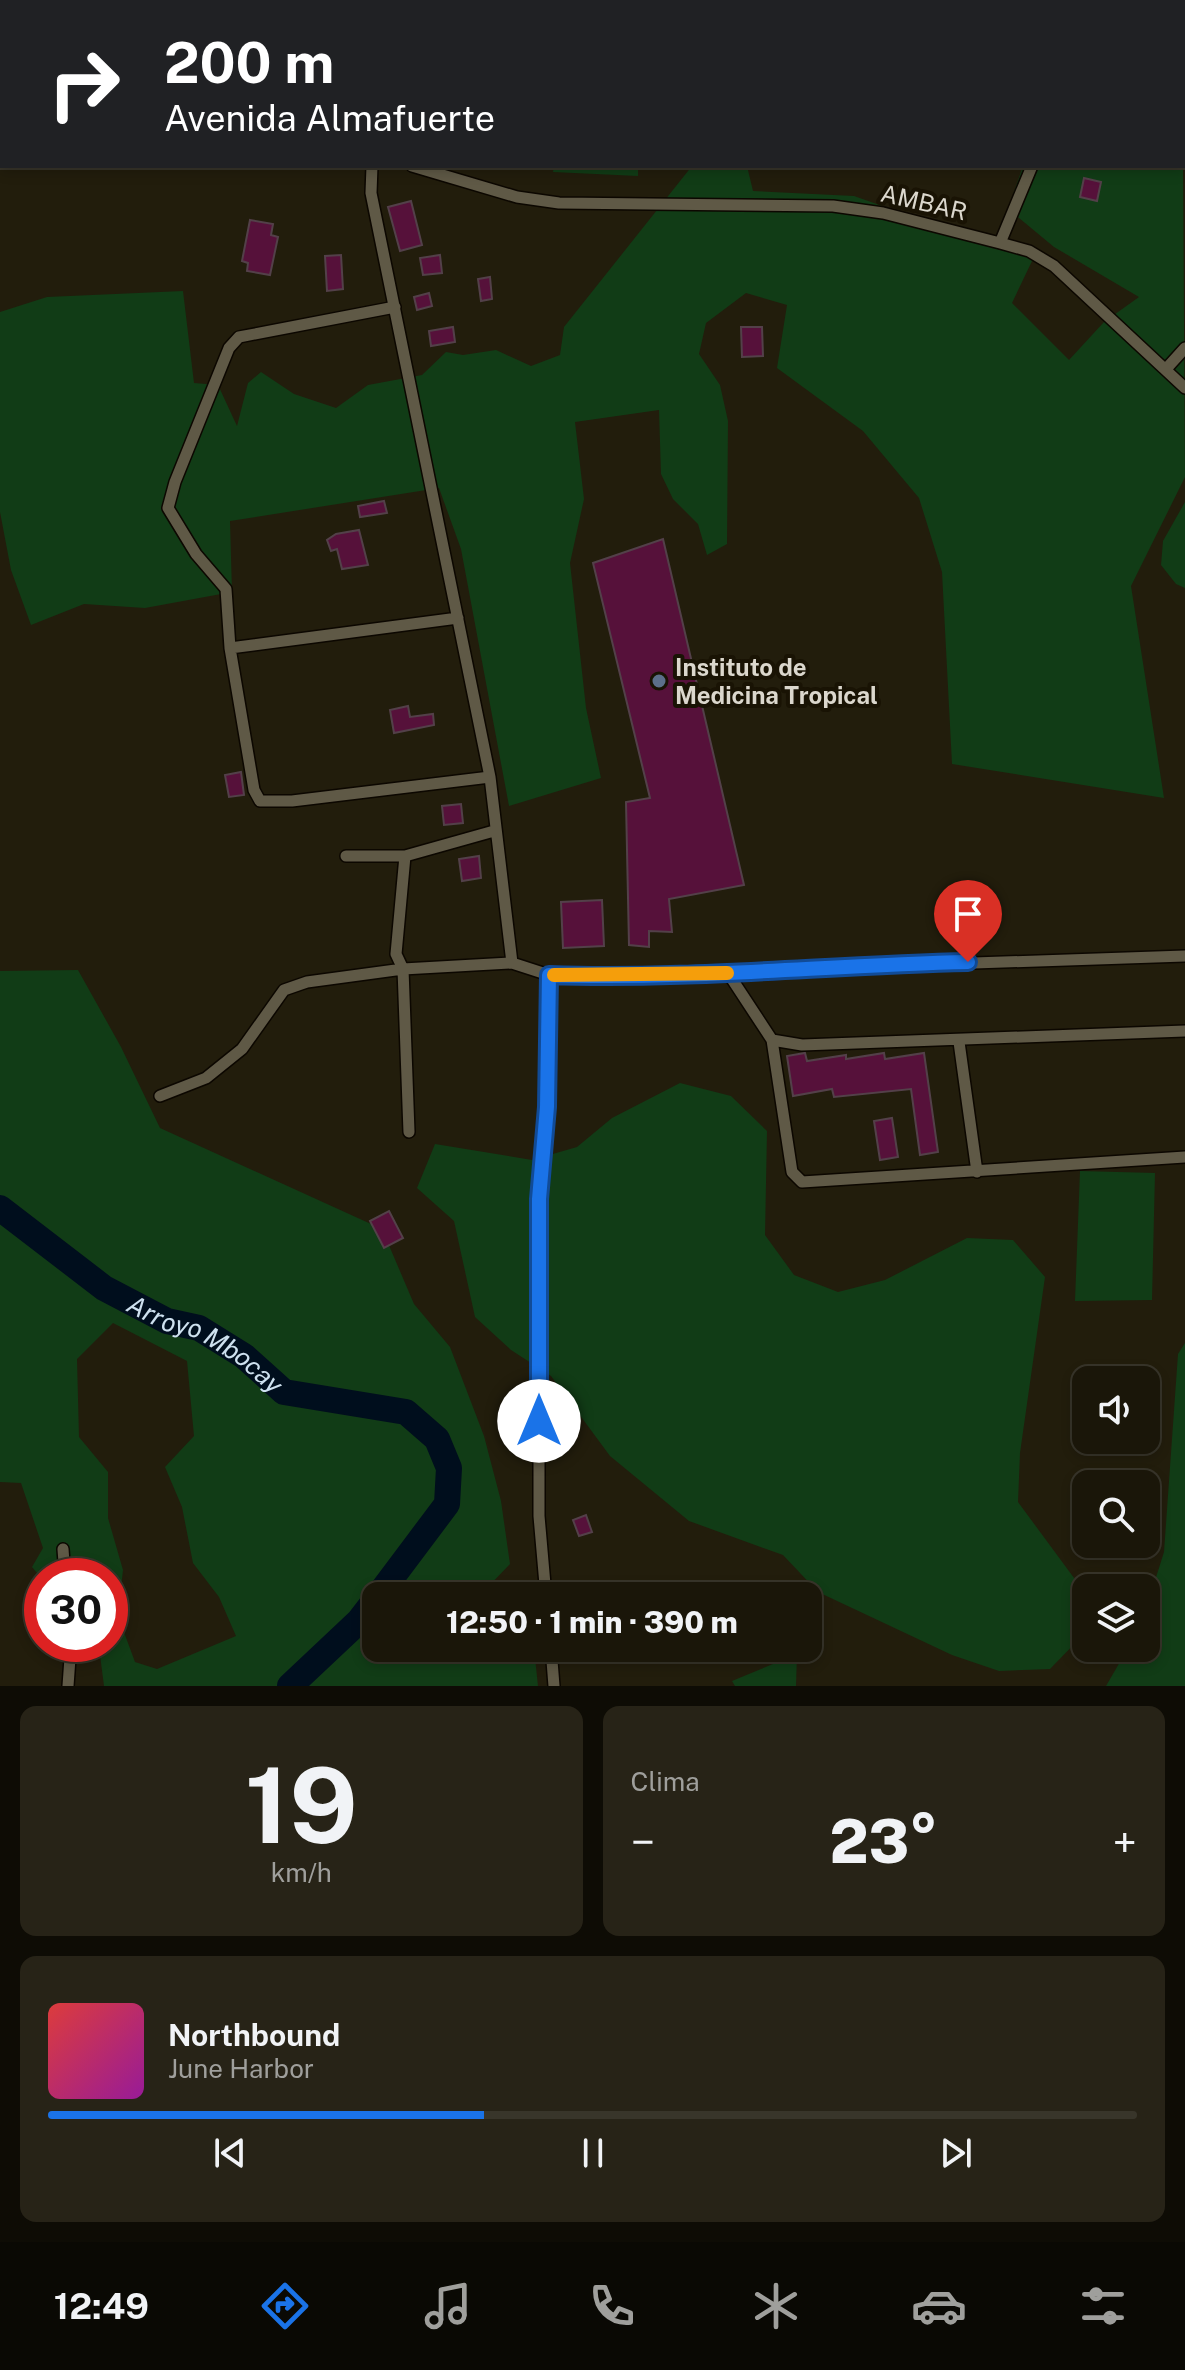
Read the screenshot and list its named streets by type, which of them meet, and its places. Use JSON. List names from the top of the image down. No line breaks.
{"streets":{"street":["AMBAR"]},"water":["Arroyo Mbocay"],"places":["Instituto de Medicina Tropical"],"page":{"turn":["200 m","Avenida Almafuerte"],"limit":"30","trip":"12:50 · 1 min · 390 m","tile":[["19","km/h"],"Clima"],"heat":["−","23°","+"],"song":["Northbound","June Harbor"],"tabs":"12:49"}}
